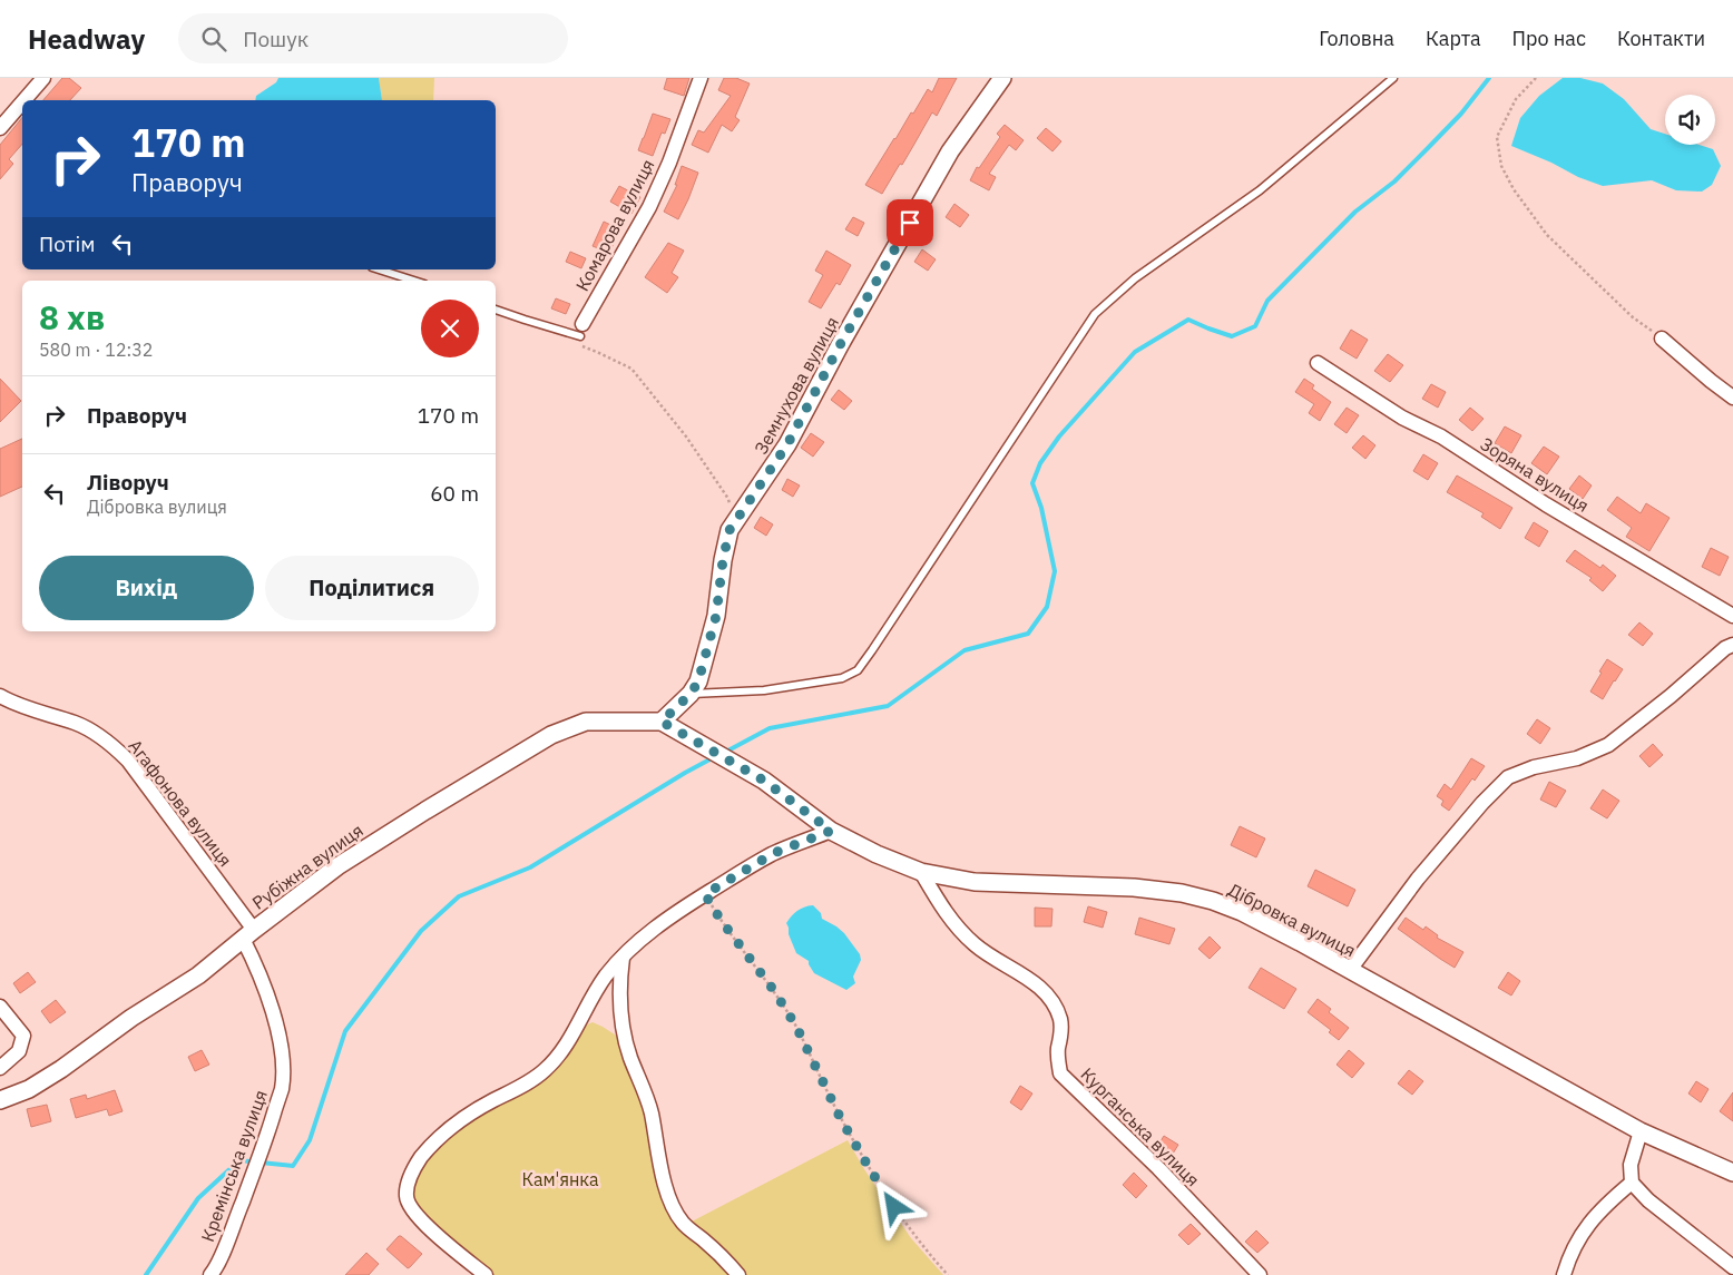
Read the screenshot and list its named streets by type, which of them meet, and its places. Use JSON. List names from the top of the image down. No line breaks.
{"streets":{"street":["Комарова вулиця","Земнухова вулиця","Зоряна вулиця","Агафонова вулиця","Рубіжна вулиця","Дібровка вулиця","Курганська вулиця","Кремінська вулиця"]},"crossings":[["Земнухова вулиця","Рубіжна вулиця"],["Земнухова вулиця","Дібровка вулиця"],["Агафонова вулиця","Рубіжна вулиця"],["Агафонова вулиця","Кремінська вулиця"],["Рубіжна вулиця","Дібровка вулиця"],["Рубіжна вулиця","Кремінська вулиця"],["Дібровка вулиця","Курганська вулиця"]],"parks":["Кам'янка"],"page":{"header":"Headway","search":"Пошук","nav":["Головна","Карта","Про нас","Контакти"],"turn":["170 m","Праворуч"],"then":"Потім","heading":["8 хв","580 m · 12:32"],"list":[{"name":"Праворуч","value":"170 m"},{"name":"Ліворуч","note":"Дібровка вулиця","value":"60 m"}],"buttons":["Вихід","Поділитися"]}}
